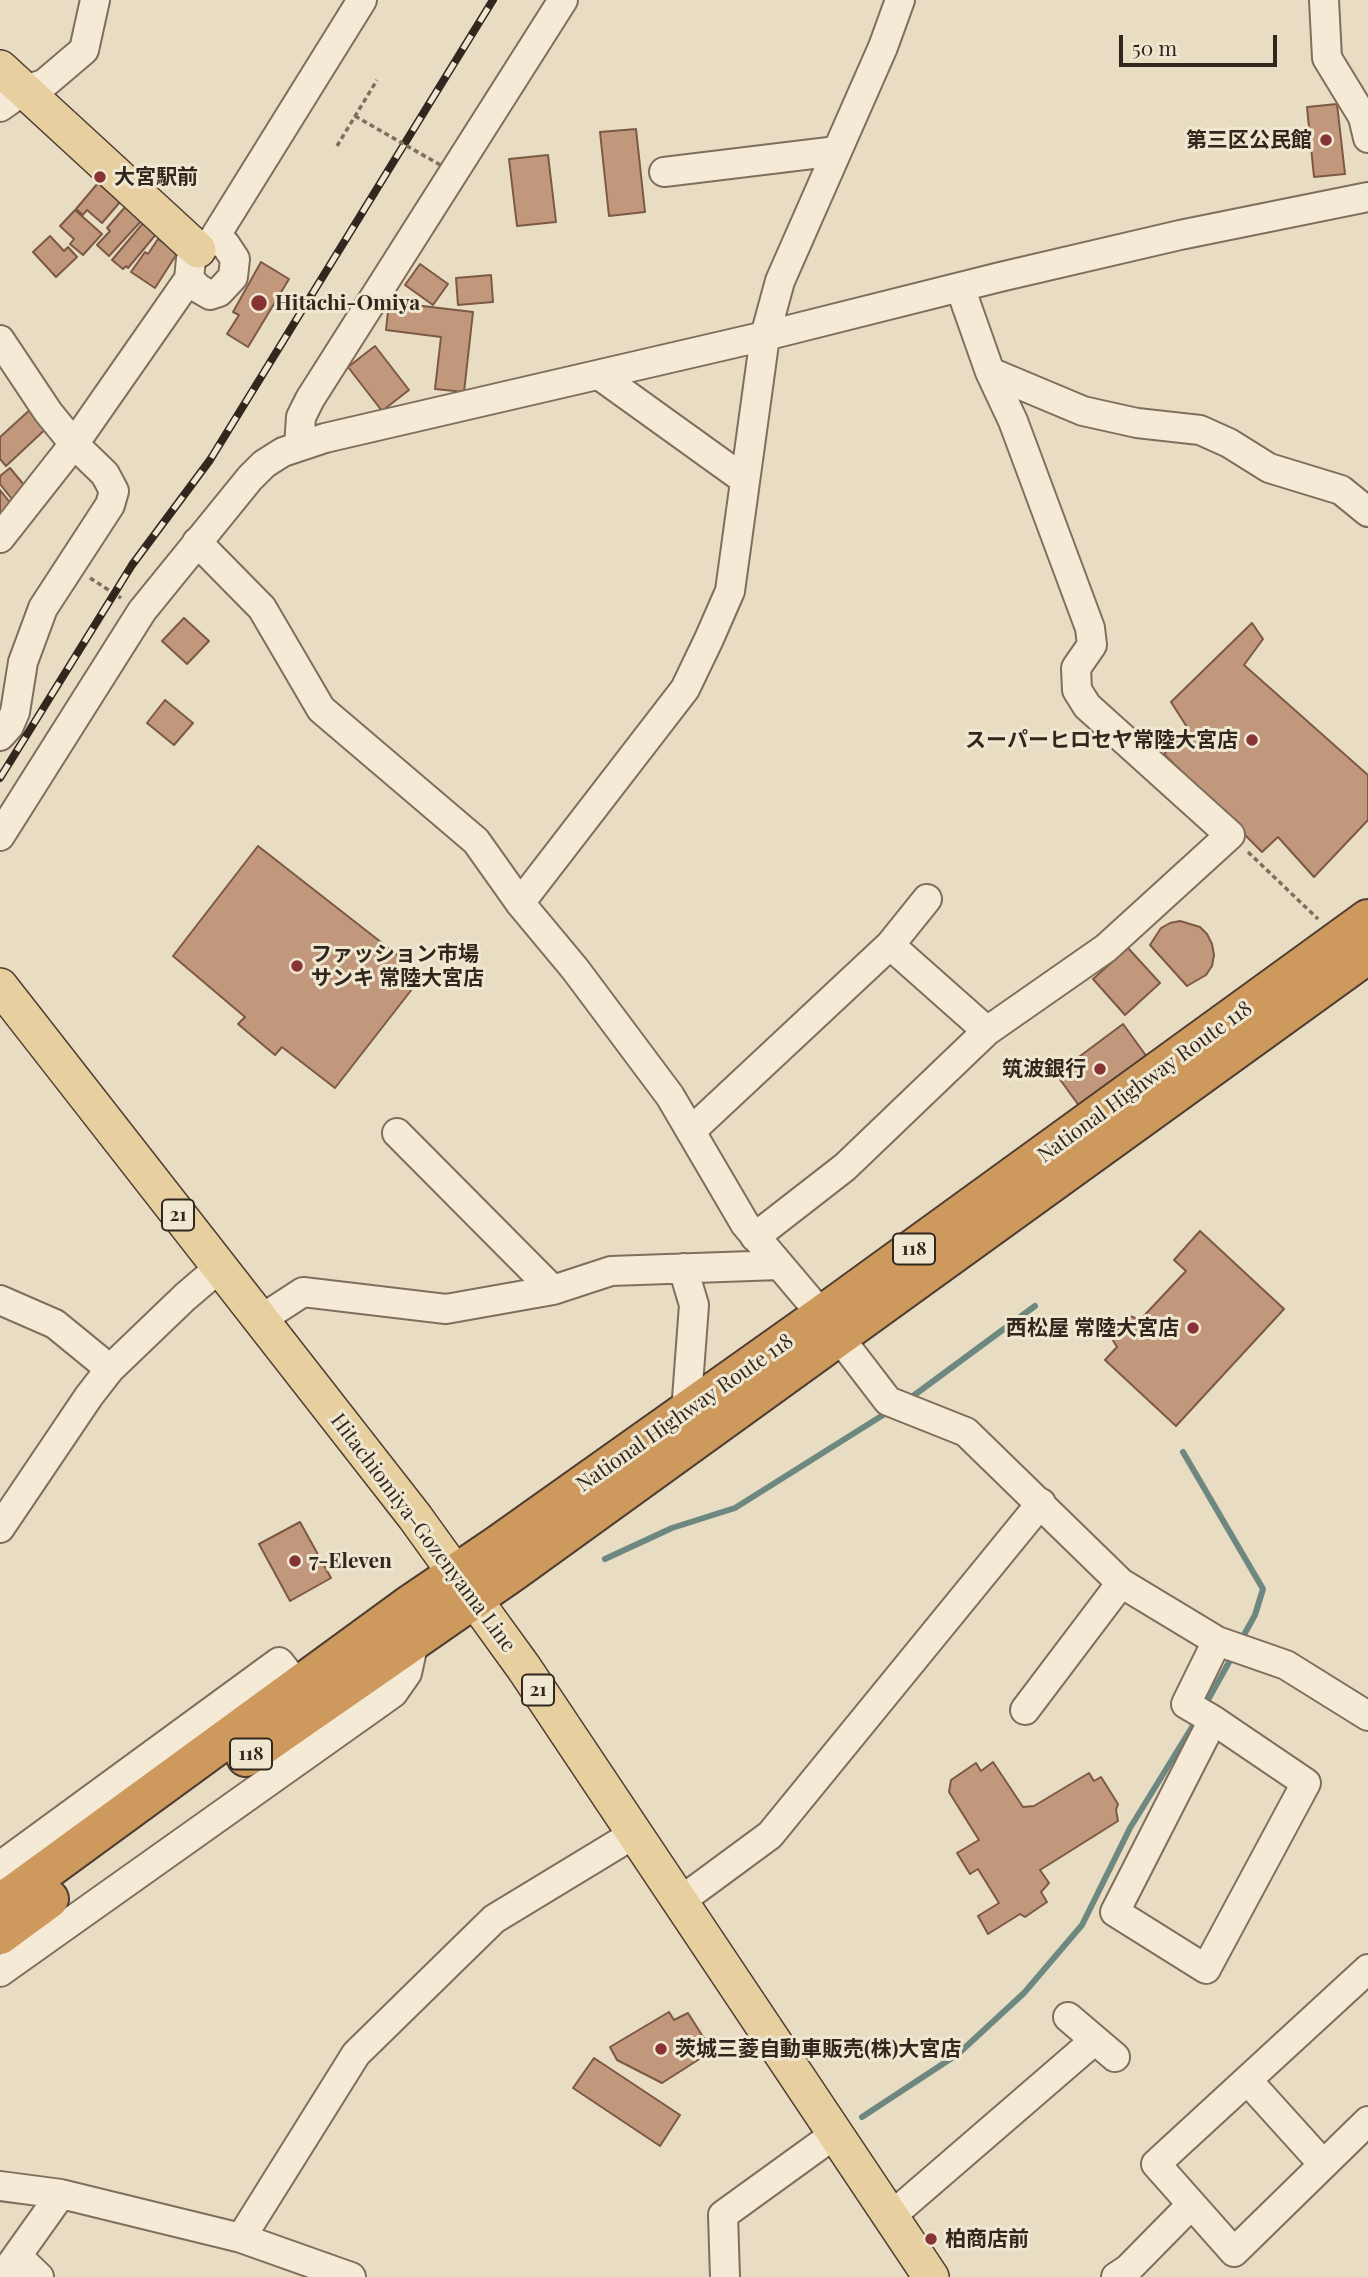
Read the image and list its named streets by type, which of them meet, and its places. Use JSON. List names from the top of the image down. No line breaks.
{"streets":{"highway":["National Highway Route 118","118"],"main road":["21","Hitachiomiya-Gozenyama Line"]},"crossings":[["National Highway Route 118","Hitachiomiya-Gozenyama Line"]],"places":["第三区公民館","大宮駅前","Hitachi-Omiya","スーパーヒロセヤ常陸大宮店","ファッション市場 サンキ 常陸大宮店","筑波銀行","西松屋 常陸大宮店","7-Eleven","茨城三菱自動車販売(株)大宮店","柏商店前"],"scale_bar":"50 m"}
